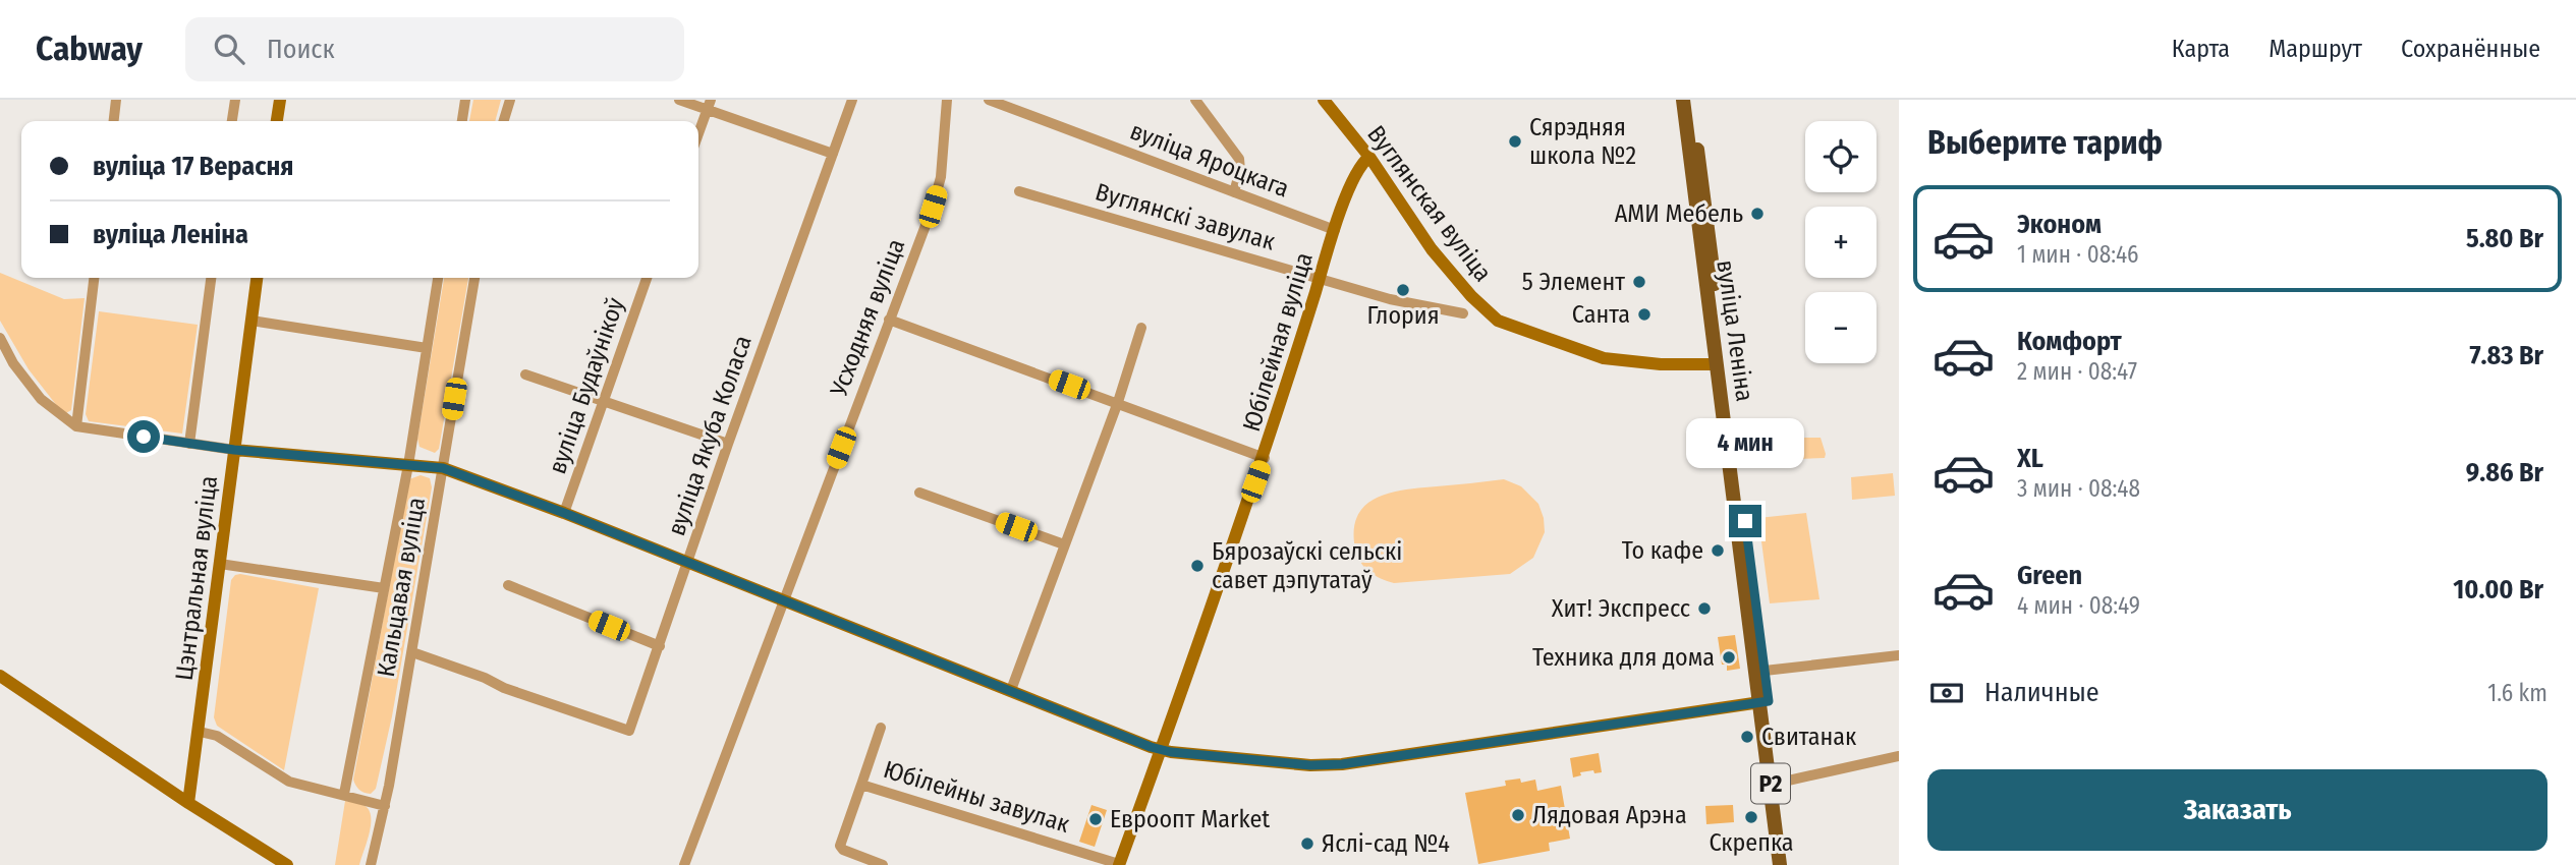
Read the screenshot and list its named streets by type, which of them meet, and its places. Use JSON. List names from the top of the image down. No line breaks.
{"streets":{"main road":["вуліца Леніна","Р2"],"street":["вуліца Яроцкага","Вуглянская вуліца","Вуглянскі завулак","Усходняя вуліца","Юбілейная вуліца","вуліца Будаўнікоў","вуліца Якуба Коласа","Цэнтральная вуліца","Кальцавая вуліца","Юбілейны завулак"]},"crossings":[["вуліца Яроцкага","Юбілейная вуліца"],["Вуглянская вуліца","вуліца Леніна"],["Вуглянская вуліца","Юбілейная вуліца"],["Вуглянскі завулак","Юбілейная вуліца"],["Юбілейная вуліца","Юбілейны завулак"],["вуліца Якуба Коласа","Кальцавая вуліца"]],"places":["Сярэдняя школа №2","АМИ Мебель","5 Элемент","Глория","Санта","То кафе","Бярозаўскі сельскі савет дэпутатаў","Хит! Экспресс","Техника для дома","Свитанак","Лядовая Арэна","Скрепка","Евроопт Market","Яслі-сад №4"],"page":{"header":"Cabway","search":"Поиск","nav":["Карта","Маршрут","Сохранённые"],"heading":"Выберите тариф","map_buttons":["+","−"],"banner":["вуліца 17 Верасня","вуліца Леніна"],"list":[{"name":"Эконом","note":"1 мин · 08:46","value":"5.80 Br"},{"name":"Комфорт","note":"2 мин · 08:47","value":"7.83 Br"},{"name":"XL","note":"3 мин · 08:48","value":"9.86 Br"},{"name":"Green","note":"4 мин · 08:49","value":"10.00 Br"}],"bubble":"4 мин","pay":["Наличные","1.6 km"],"buttons":"Заказать"}}
